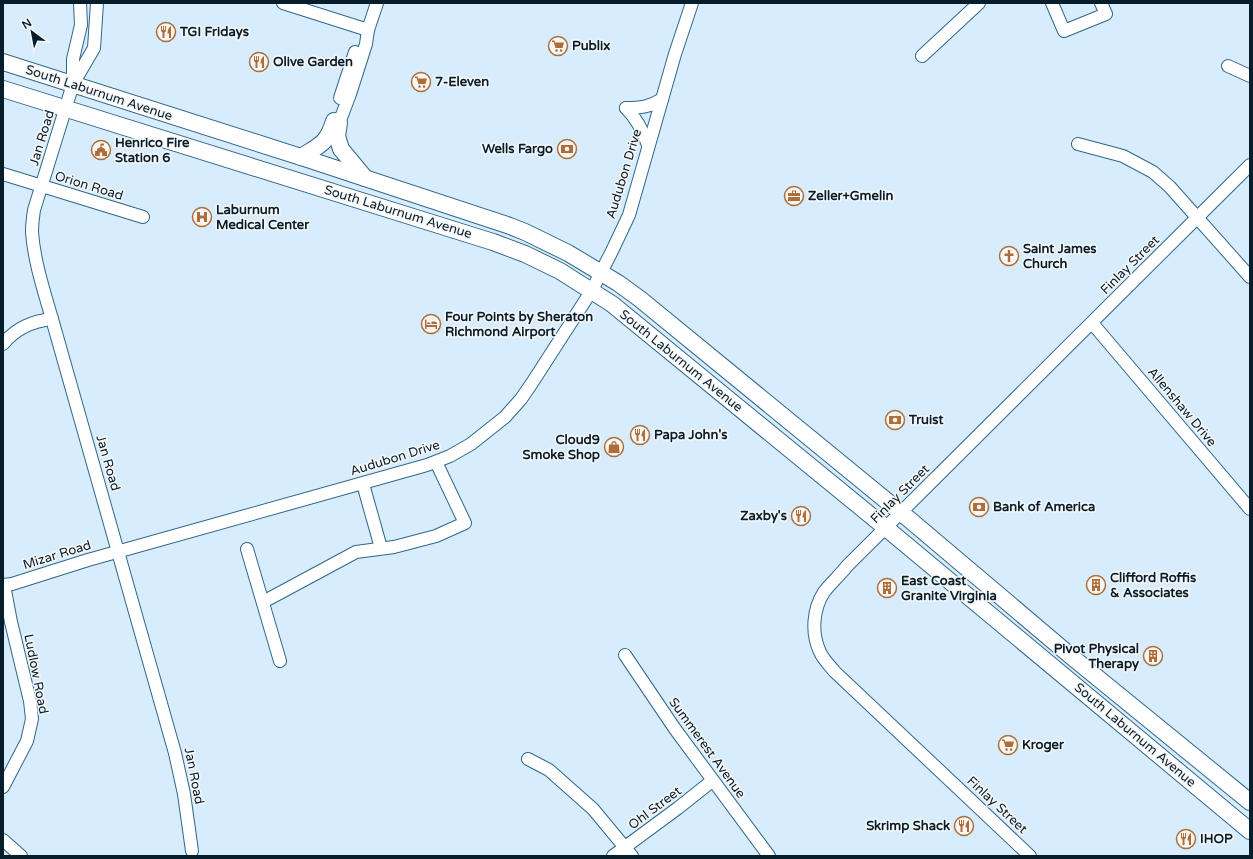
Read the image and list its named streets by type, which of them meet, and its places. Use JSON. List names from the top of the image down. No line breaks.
{"streets":{"main road":["South Laburnum Avenue"],"street":["Jan Road","Audubon Drive","Orion Road","Finlay Street","Allenshaw Drive","Mizar Road","Ludlow Road","Summerest Avenue","Ohl Street"]},"crossings":[["South Laburnum Avenue","Jan Road"],["South Laburnum Avenue","Audubon Drive"],["South Laburnum Avenue","Finlay Street"],["Jan Road","Audubon Drive"],["Jan Road","Orion Road"],["Jan Road","Mizar Road"],["Audubon Drive","Mizar Road"],["Finlay Street","Allenshaw Drive"],["Mizar Road","Ludlow Road"],["Summerest Avenue","Ohl Street"]],"places":{"restaurant":["TGI Fridays","Olive Garden","Papa John's","Zaxby's","Skrimp Shack","IHOP"],"supermarket":["Publix","7-Eleven","Kroger"],"bank":["Wells Fargo","Truist","Bank of America"],"public building":["Henrico Fire Station 6"],"office":["Zeller+Gmelin"],"hospital":["Laburnum Medical Center"],"church":["Saint James Church"],"hotel":["Four Points by Sheraton Richmond Airport"],"shop":["Cloud9 Smoke Shop"],"building":["Clifford Roffis & Associates","East Coast Granite Virginia","Pivot Physical Therapy"]},"north":"top left"}
